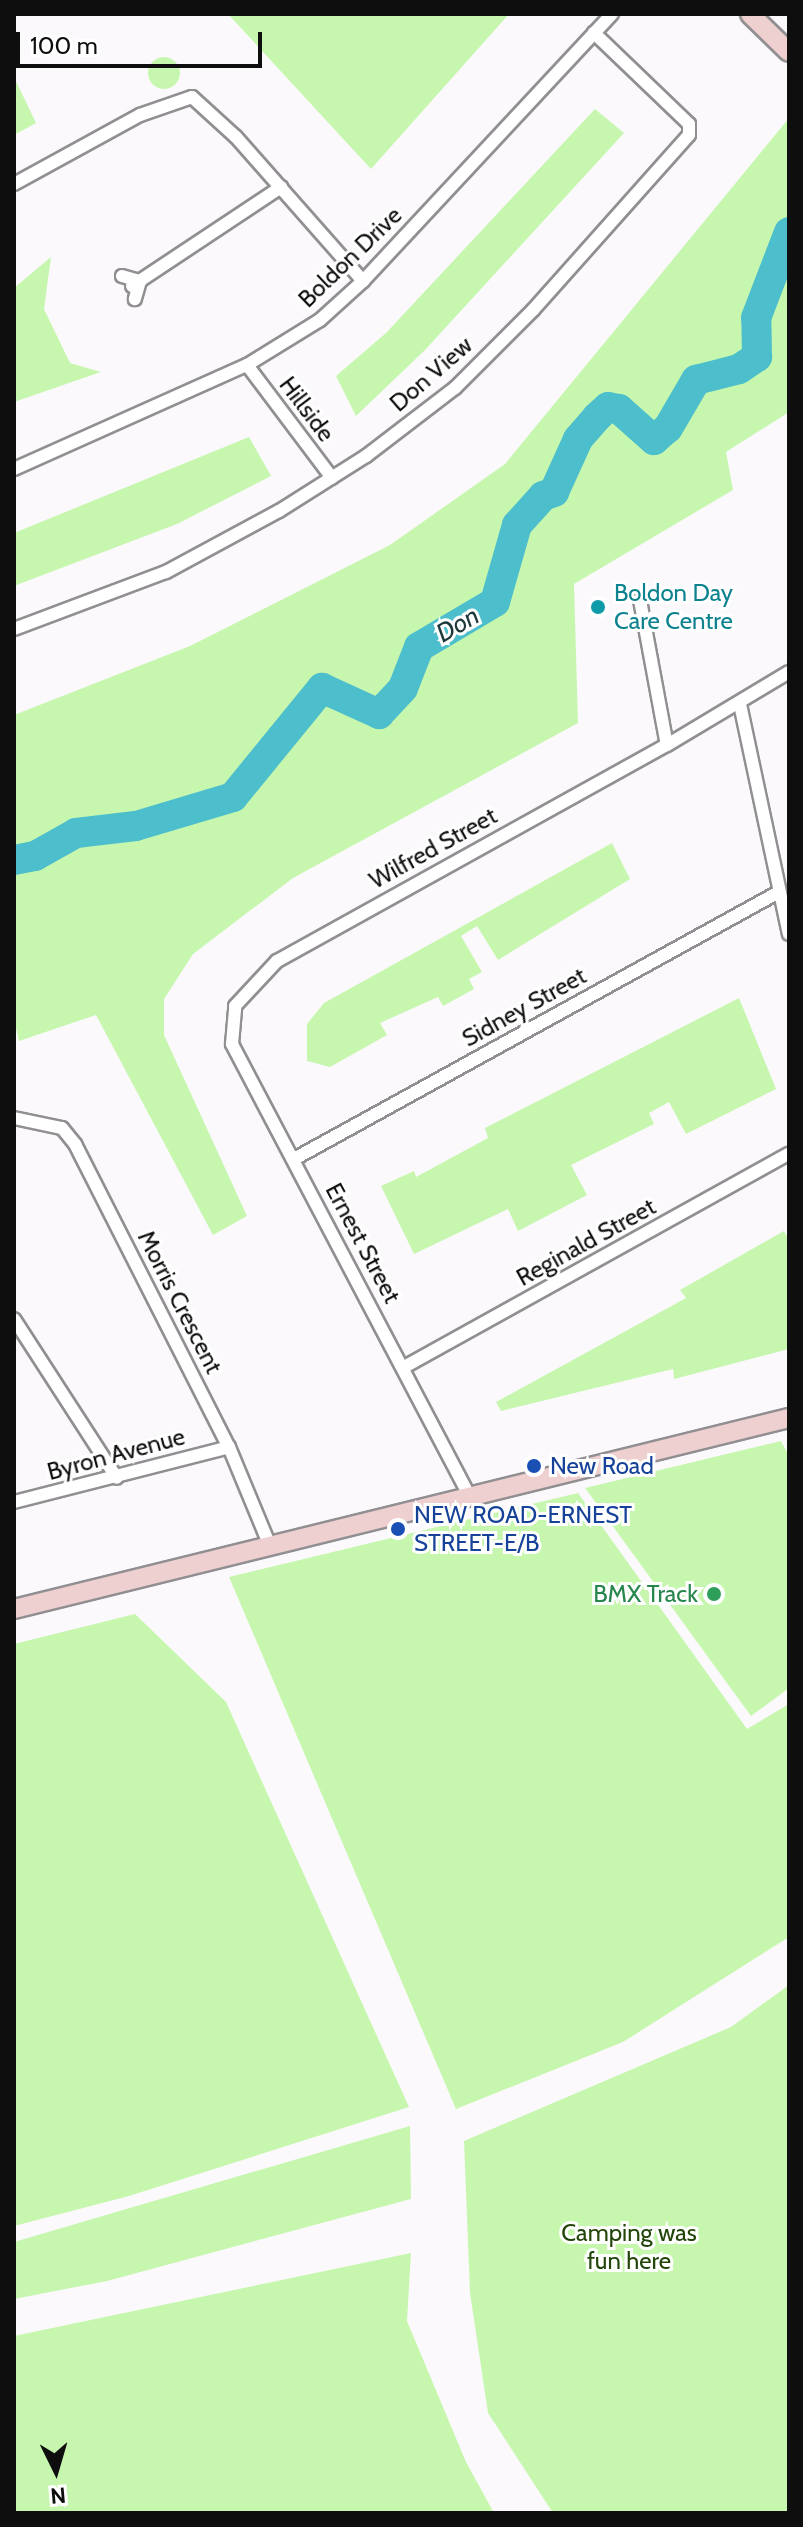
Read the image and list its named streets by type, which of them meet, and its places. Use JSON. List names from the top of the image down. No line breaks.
{"streets":{"street":["Boldon Drive","Don View","Hillside","Wilfred Street","Sidney Street","Reginald Street","Ernest Street","Morris Crescent","Byron Avenue"]},"crossings":[["Boldon Drive","Don View"],["Boldon Drive","Hillside"],["Don View","Hillside"],["Wilfred Street","Ernest Street"],["Sidney Street","Ernest Street"],["Reginald Street","Ernest Street"],["Morris Crescent","Byron Avenue"]],"water":["Don"],"parks":["Camping was fun here"],"places":["Boldon Day Care Centre","New Road","NEW ROAD-ERNEST STREET-E/B","BMX Track"],"scale_bar":"100 m","north":"bottom"}
